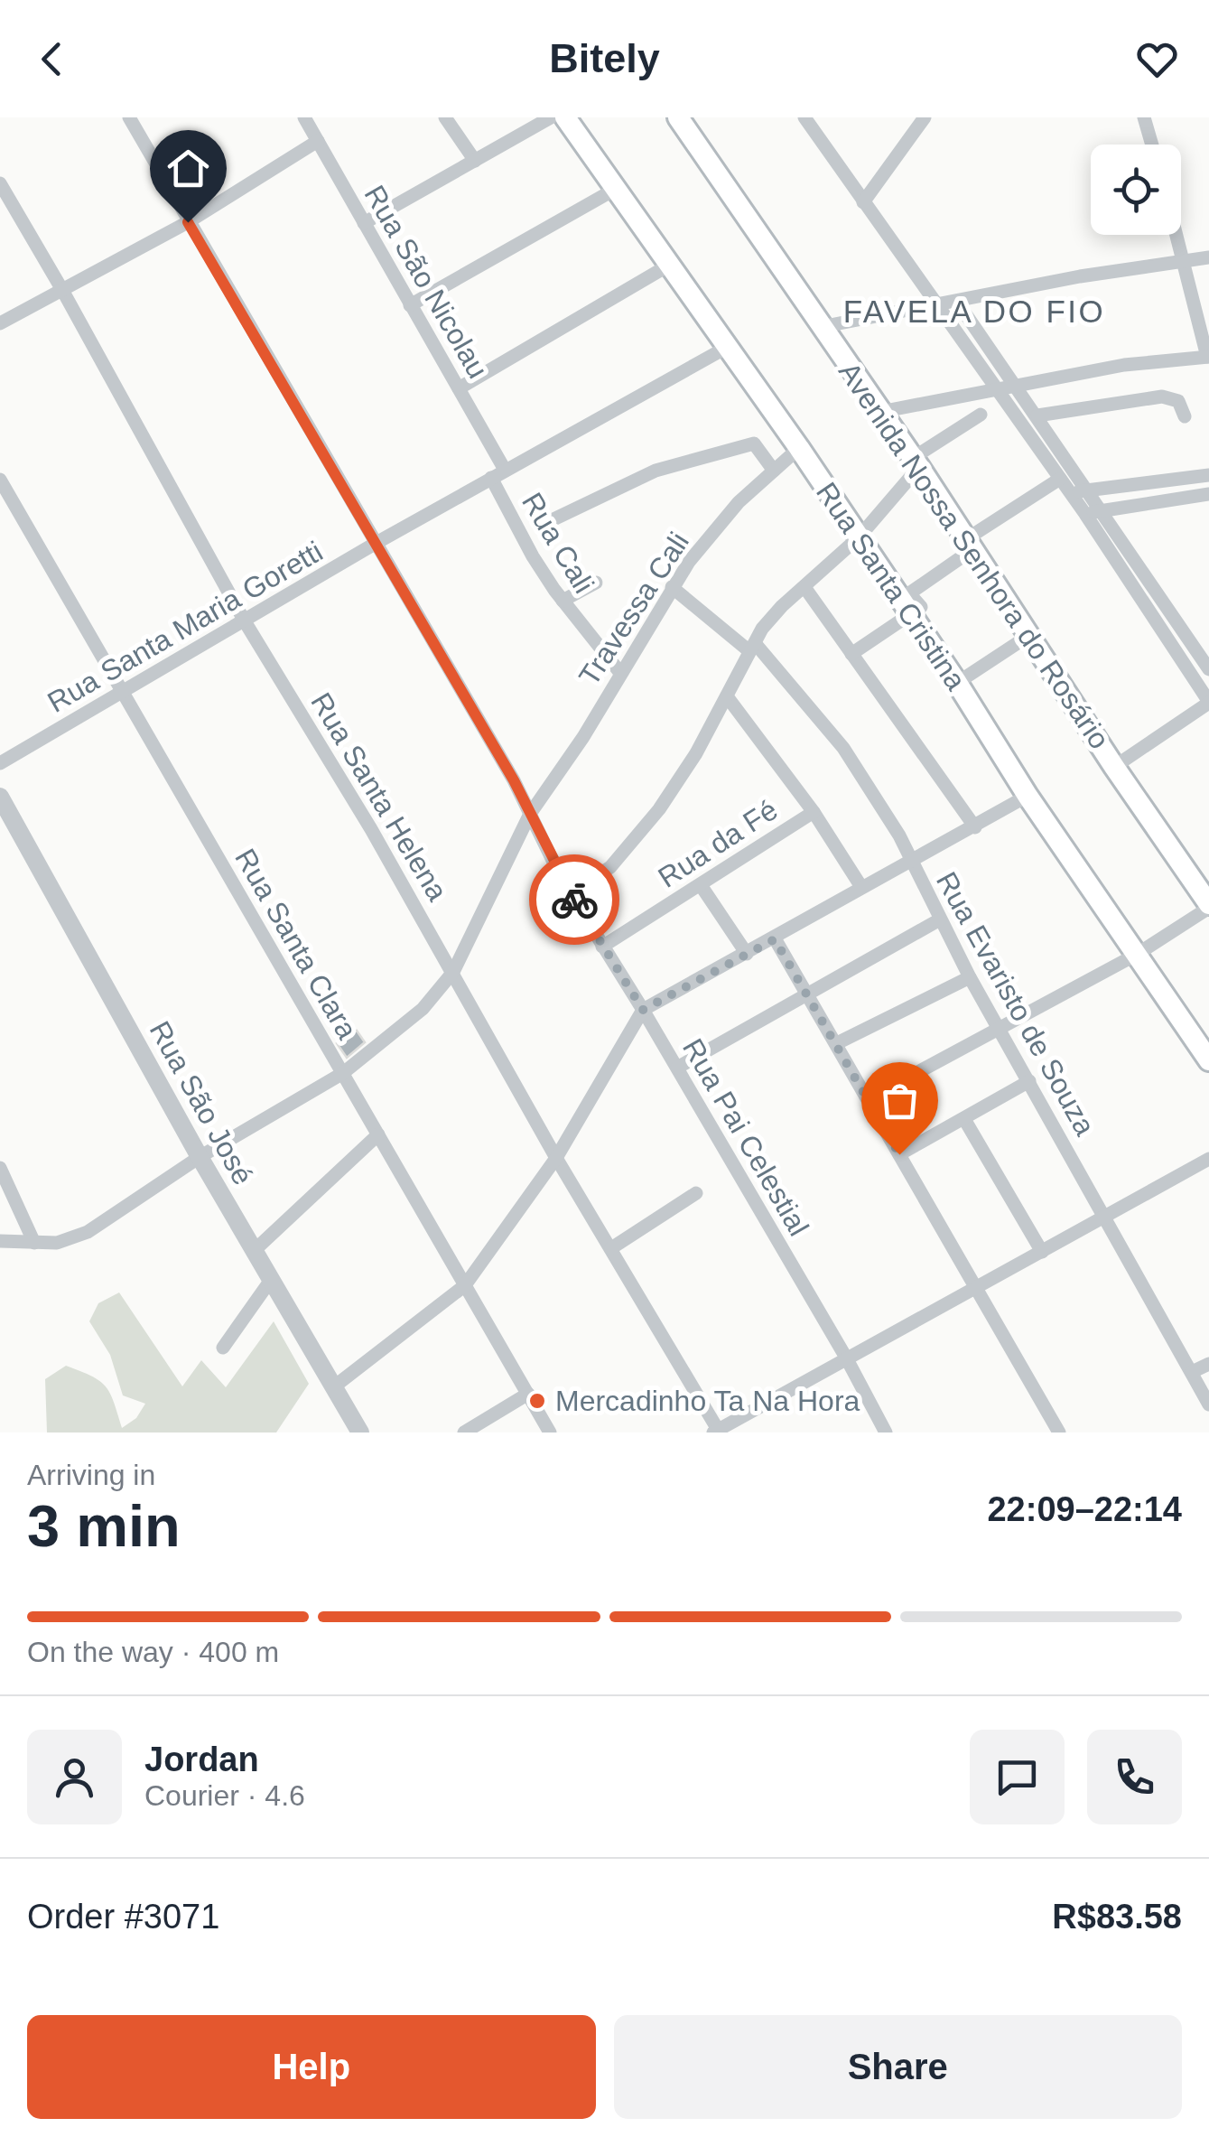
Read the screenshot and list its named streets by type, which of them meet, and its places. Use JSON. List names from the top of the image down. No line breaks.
{"streets":{"main road":["Avenida Nossa Senhora do Rosário","Rua Santa Cristina"],"street":["Rua São Nicolau","Rua Cali","Travessa Cali","Rua Santa Maria Goretti","Rua Santa Helena","Rua da Fé","Rua Santa Clara","Rua Evaristo de Souza","Rua São José","Rua Pai Celestial"]},"crossings":[["Rua São Nicolau","Rua Santa Maria Goretti"],["Rua Cali","Travessa Cali"],["Rua Cali","Rua Santa Maria Goretti"],["Rua Santa Cristina","Travessa Cali"],["Rua Santa Cristina","Rua Santa Maria Goretti"],["Travessa Cali","Rua Santa Helena"],["Travessa Cali","Rua Santa Clara"],["Travessa Cali","Rua Evaristo de Souza"],["Travessa Cali","Rua São José"],["Travessa Cali","Rua Pai Celestial"],["Rua Santa Maria Goretti","Rua Santa Helena"],["Rua Santa Maria Goretti","Rua Santa Clara"],["Rua Santa Maria Goretti","Rua Pai Celestial"],["Rua da Fé","Rua Pai Celestial"]],"districts":["FAVELA DO FIO"],"places":["Mercadinho Ta Na Hora"],"page":{"header":"Bitely","heading":["3 min","Arriving in","22:09–22:14"],"panel":["Jordan","Courier · 4.6","Order #3071","R$83.58"],"bar":"On the way · 400 m","buttons":["Help","Share"]}}
